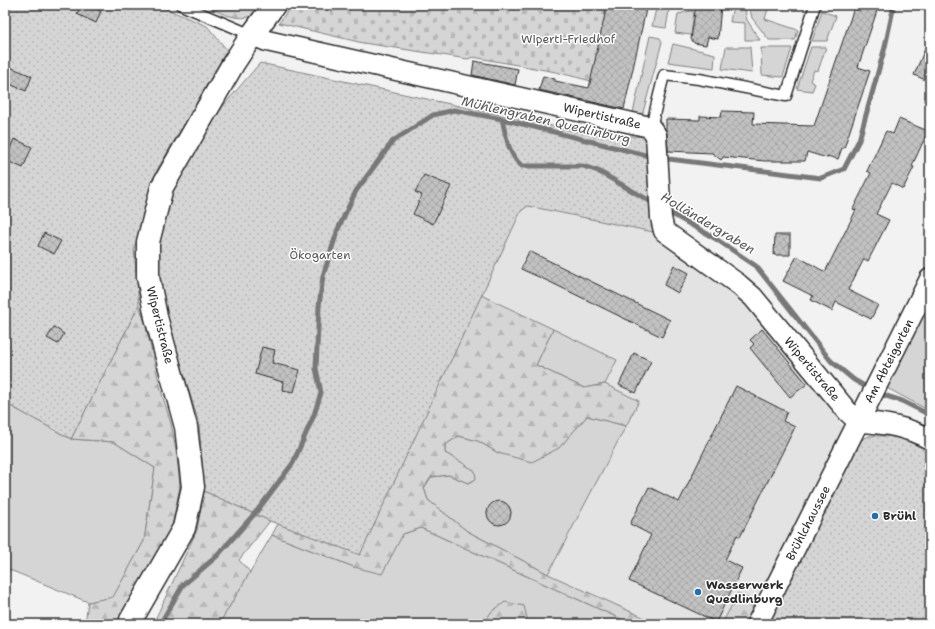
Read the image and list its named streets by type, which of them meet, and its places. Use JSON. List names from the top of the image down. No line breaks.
{"streets":{"street":["Wipertistraße","Am Abteigarten","Brühlchaussee"]},"crossings":[["Wipertistraße","Am Abteigarten"],["Wipertistraße","Brühlchaussee"],["Am Abteigarten","Brühlchaussee"]],"water":["Mühlengraben Quedlinburg","Holländergraben"],"parks":["Wiperti-Friedhof","Ökogarten"],"places":["Brühl","Wasserwerk Quedlinburg"]}
